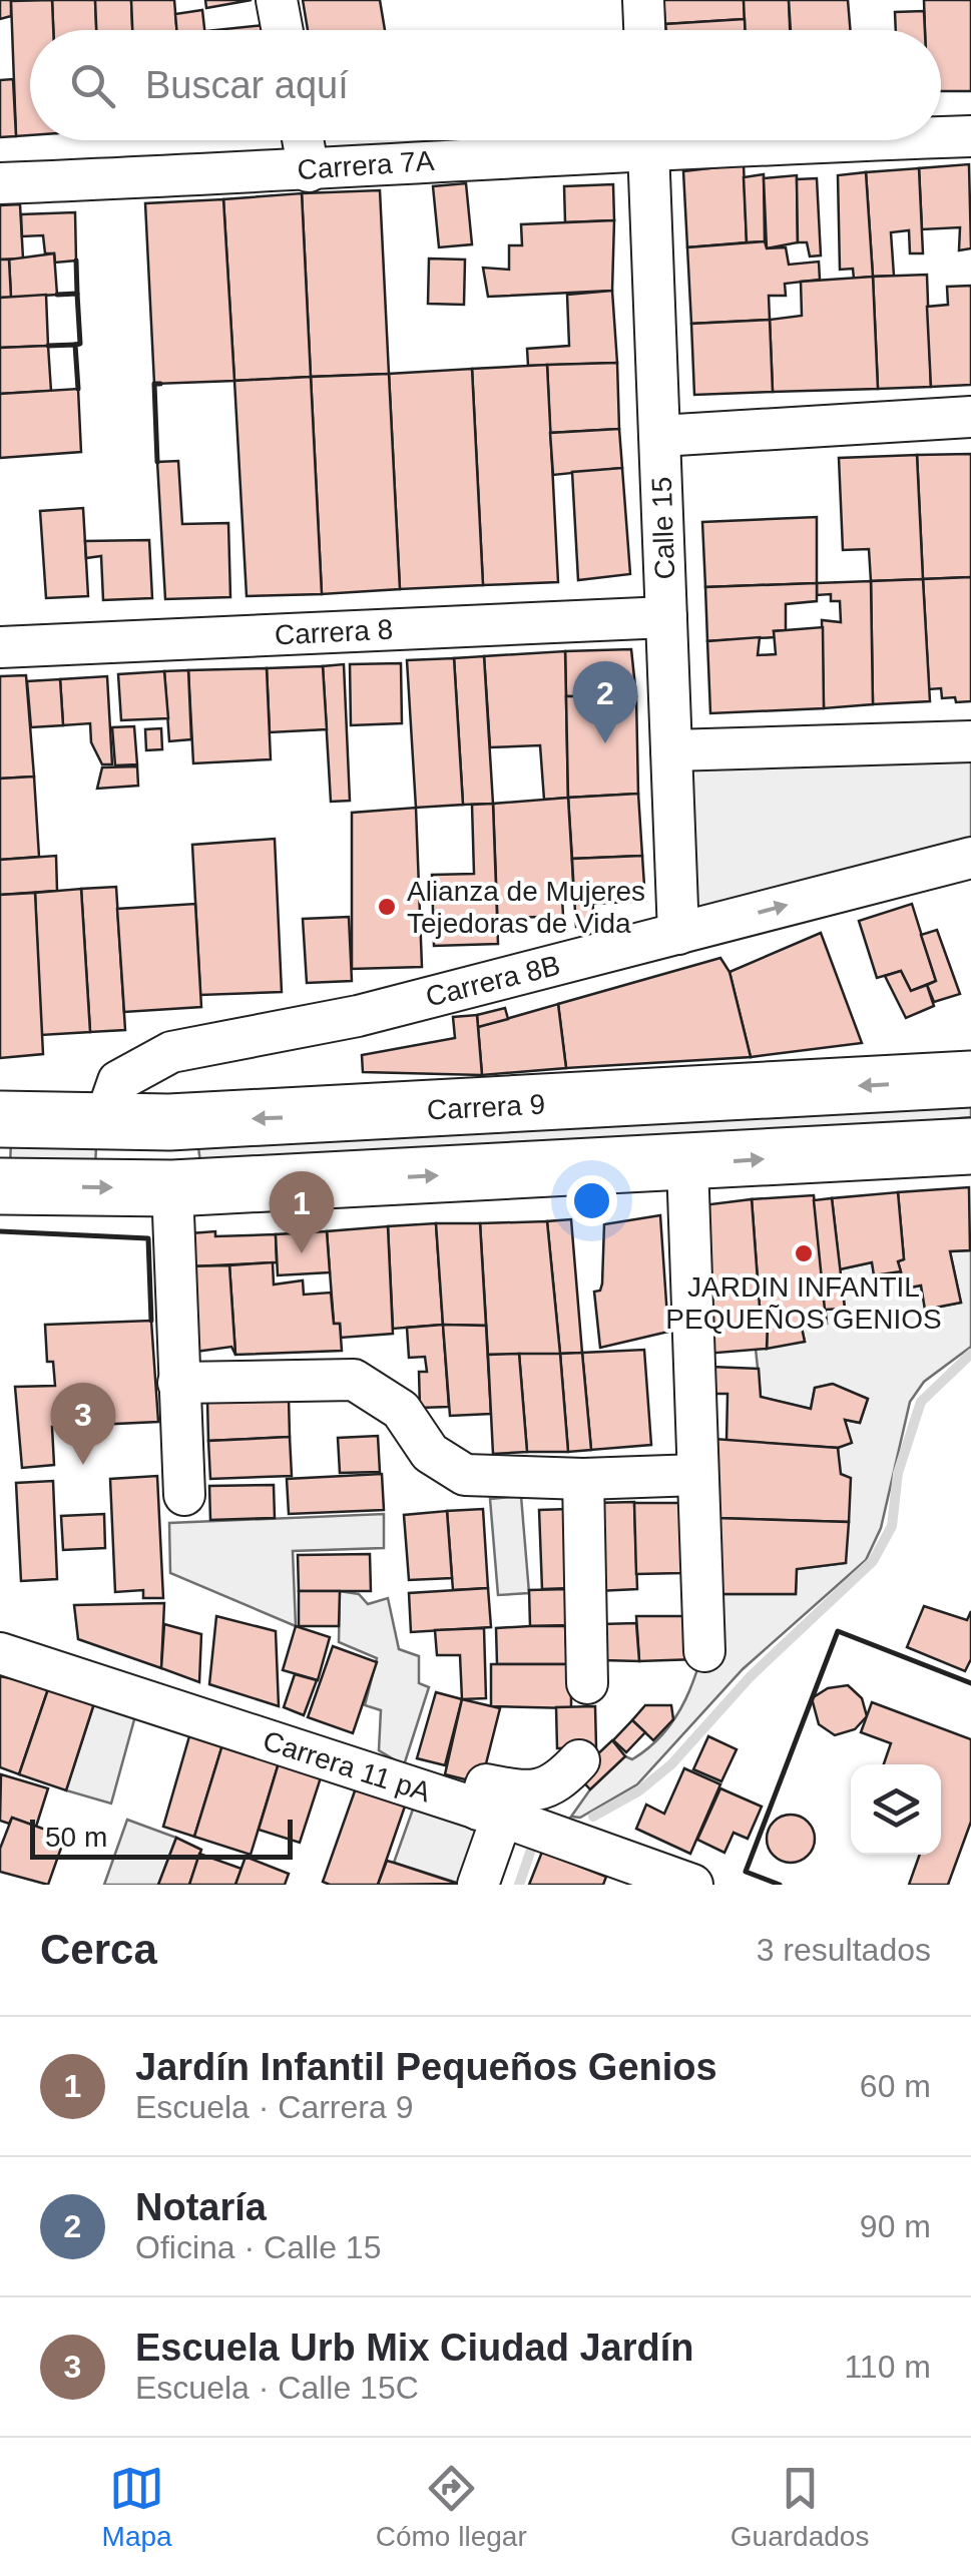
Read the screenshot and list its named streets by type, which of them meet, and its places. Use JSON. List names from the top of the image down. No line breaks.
{"streets":{"highway":["Carrera 9"],"street":["Carrera 7A","Calle 15","Carrera 8","Carrera 8B","Carrera 11 pA"]},"crossings":[["Calle 15","Carrera 8"],["Calle 15","Carrera 8B"],["Carrera 8B","Carrera 9"]],"places":["Alianza de Mujeres Tejedoras de Vida","JARDIN INFANTIL PEQUEÑOS GENIOS"],"scale_bar":"50 m","page":{"search":"Buscar aquí","pins":["2","1","3"],"scale":"50 m","heading":["Cerca","3 resultados"],"list":[{"mark":"1","name":"Jardín Infantil Pequeños Genios","note":"Escuela · Carrera 9","value":"60 m"},{"mark":"2","name":"Notaría","note":"Oficina · Calle 15","value":"90 m"},{"mark":"3","name":"Escuela Urb Mix Ciudad Jardín","note":"Escuela · Calle 15C","value":"110 m"}],"nav":["Mapa","Cómo llegar","Guardados"]}}
